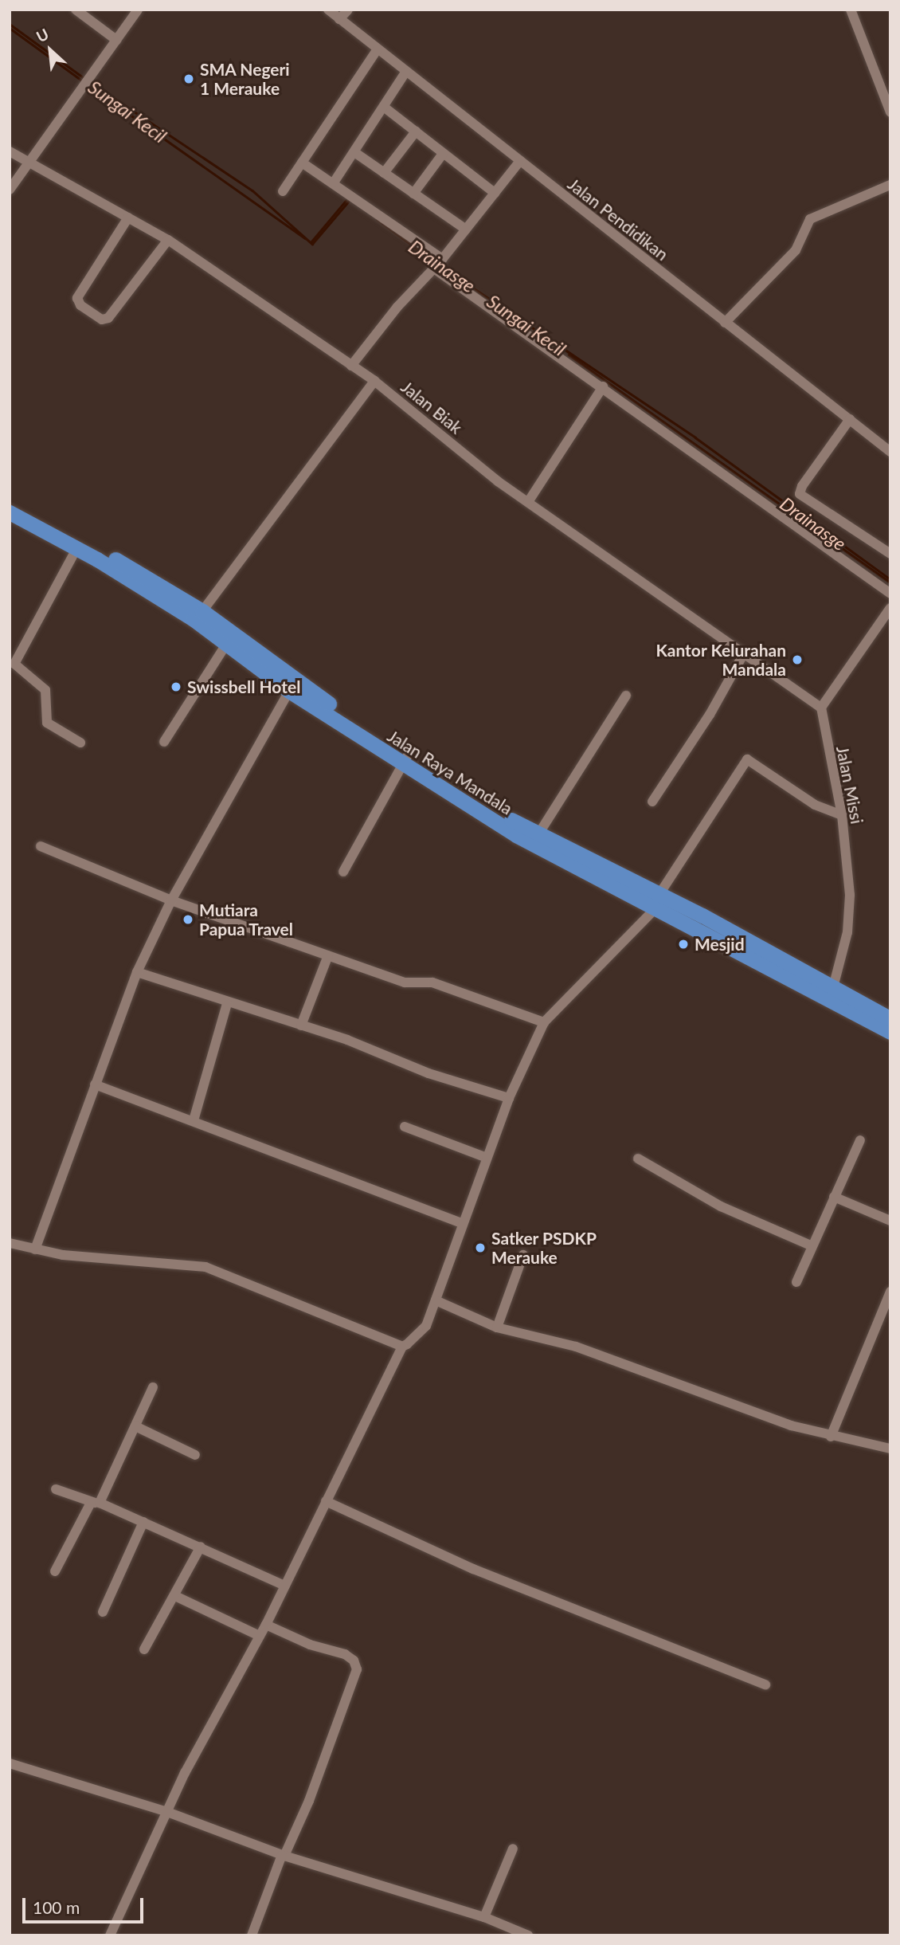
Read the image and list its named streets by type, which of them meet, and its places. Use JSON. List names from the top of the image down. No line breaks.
{"streets":{"highway":["Jalan Raya Mandala"],"street":["Jalan Pendidikan","Jalan Biak","Jalan Missi"]},"crossings":[["Jalan Biak","Jalan Missi"],["Jalan Raya Mandala","Jalan Missi"]],"water":["Sungai Kecil","Drainasge"],"places":["SMA Negeri 1 Merauke","Kantor Kelurahan Mandala","Swissbell Hotel","Mutiara Papua Travel","Mesjid","Satker PSDKP Merauke"],"scale_bar":"100 m","north":"top left"}
